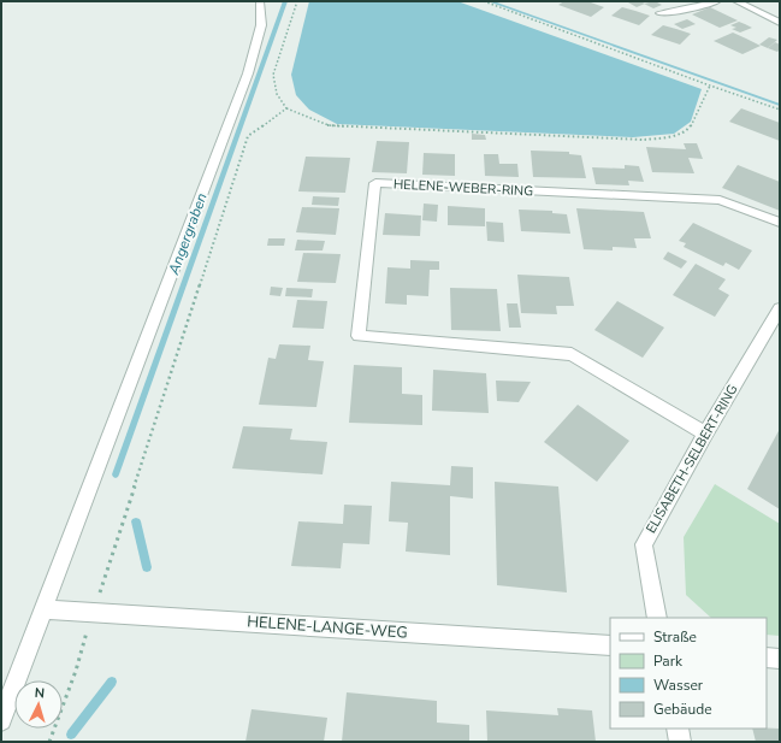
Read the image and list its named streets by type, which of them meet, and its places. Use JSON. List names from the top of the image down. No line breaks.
{"streets":{"street":["HELENE-WEBER-RING","ELISABETH-SELBERT-RING","HELENE-LANGE-WEG"]},"crossings":[["HELENE-WEBER-RING","ELISABETH-SELBERT-RING"]],"water":["Angergraben"],"legend":["Straße","Park","Wasser","Gebäude"],"north":"top"}
